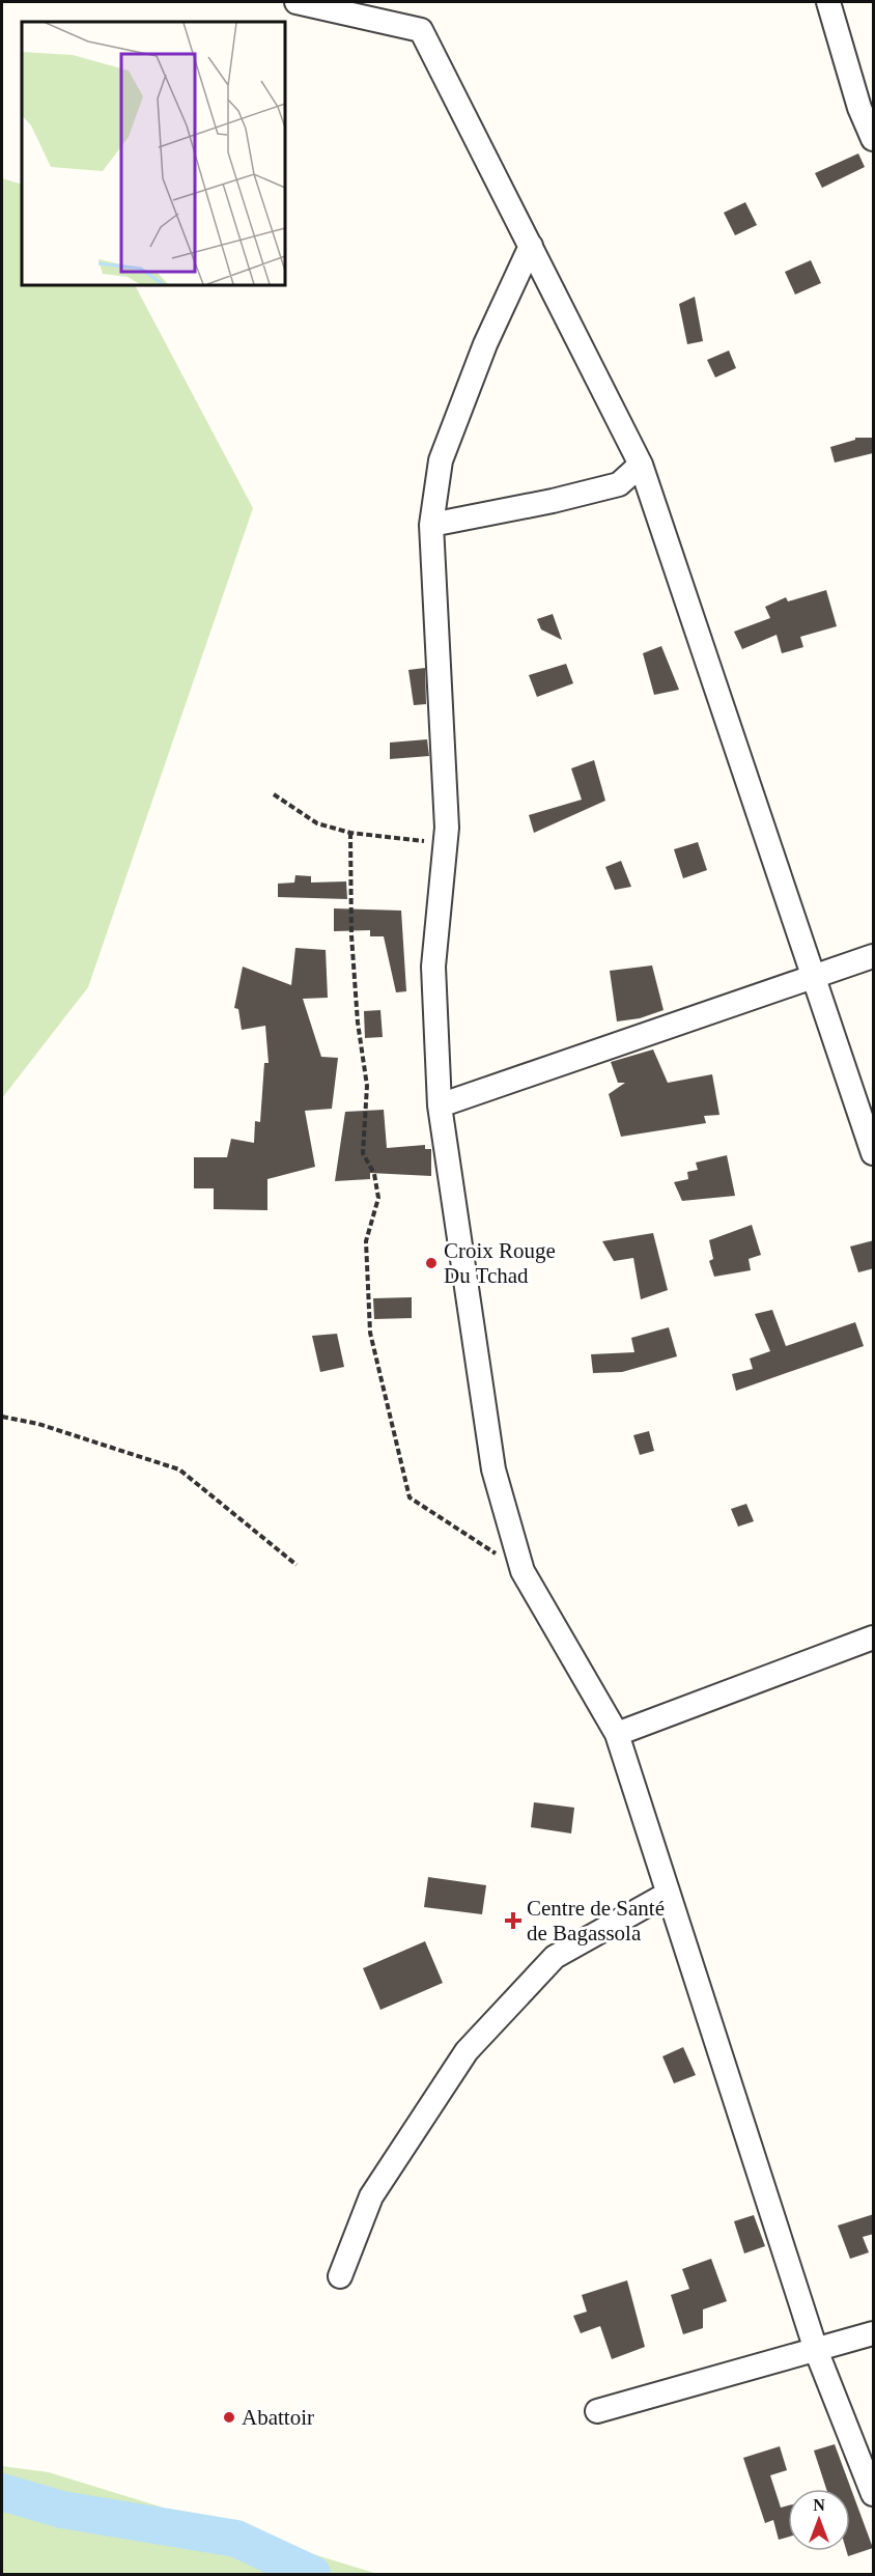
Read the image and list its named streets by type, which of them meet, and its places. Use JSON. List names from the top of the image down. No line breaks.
{"places":{"other":["Croix Rouge Du Tchad","Abattoir"],"health":["Centre de Santé de Bagassola"]},"north":"top"}
